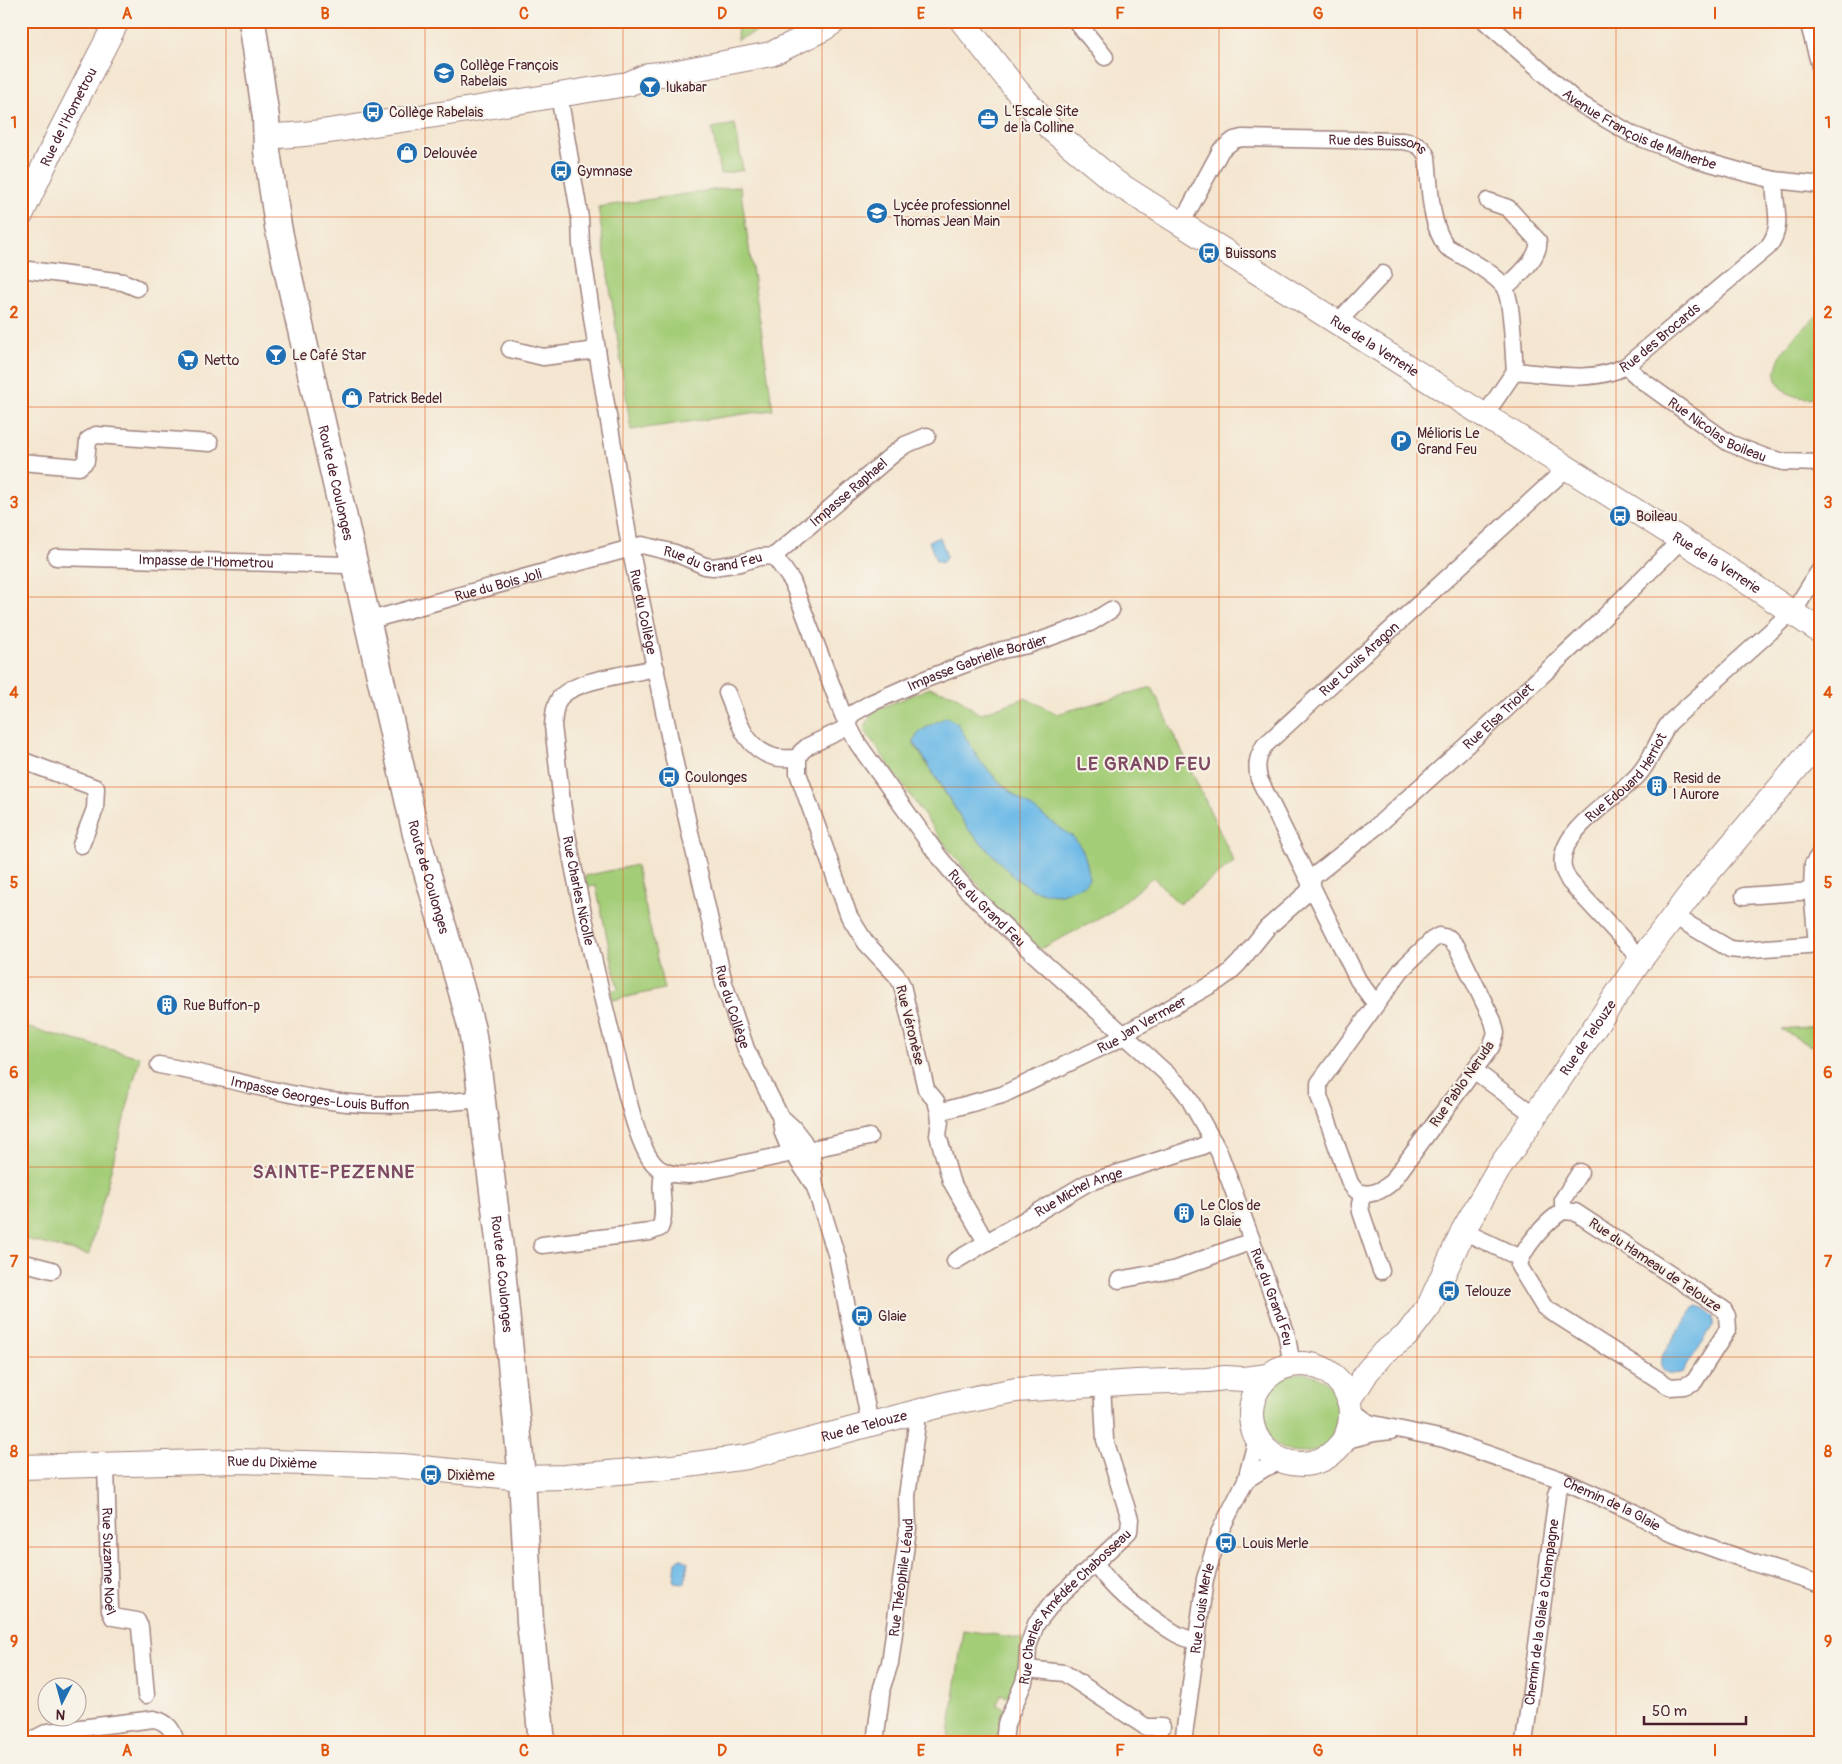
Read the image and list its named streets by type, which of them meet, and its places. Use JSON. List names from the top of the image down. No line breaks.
{"streets":{"main road":["Route de Coulonges"],"street":["Rue de l'Hometrou","Avenue François de Malherbe","Rue des Buissons","Rue des Brocards","Rue de la Verrerie","Rue Nicolas Boileau","Impasse Raphael","Rue du Grand Feu","Impasse de l'Hometrou","Rue du Bois Joli","Rue du Collège","Rue Louis Aragon","Impasse Gabrielle Bordier","Rue Elsa Triolet","Rue Edouard Herriot","Rue Charles Nicolle","Rue Jan Vermeer","Rue Véronèse","Rue de Telouze","Rue Pablo Neruda","Impasse Georges-Louis Buffon","Rue Michel Ange","Rue du Hameau de Telouze","Rue du Dixième","Chemin de la Glaie","Rue Suzanne Noël","Rue Théophile Léaud","Rue Charles Amédée Chabosseau","Rue Louis Merle","Chemin de la Glaie à Champagne"]},"crossings":[["Avenue François de Malherbe","Rue des Brocards"],["Rue des Buissons","Rue de la Verrerie"],["Rue des Brocards","Rue Nicolas Boileau"],["Rue de la Verrerie","Rue Louis Aragon"],["Rue de la Verrerie","Rue Elsa Triolet"],["Rue de la Verrerie","Rue Edouard Herriot"],["Route de Coulonges","Impasse de l'Hometrou"],["Route de Coulonges","Rue du Bois Joli"],["Route de Coulonges","Rue de Telouze"],["Route de Coulonges","Impasse Georges-Louis Buffon"],["Route de Coulonges","Rue du Dixième"],["Impasse Raphael","Rue du Grand Feu"],["Rue du Grand Feu","Rue du Bois Joli"],["Rue du Grand Feu","Rue du Collège"],["Rue du Grand Feu","Impasse Gabrielle Bordier"],["Rue du Grand Feu","Rue Jan Vermeer"],["Rue du Grand Feu","Rue de Telouze"],["Rue du Grand Feu","Rue Michel Ange"],["Rue du Grand Feu","Chemin de la Glaie"],["Rue du Grand Feu","Rue Louis Merle"],["Rue du Bois Joli","Rue du Collège"],["Rue du Collège","Rue Charles Nicolle"],["Rue du Collège","Rue de Telouze"],["Rue Louis Aragon","Rue Elsa Triolet"],["Rue Louis Aragon","Rue Jan Vermeer"],["Rue Elsa Triolet","Rue Jan Vermeer"],["Rue Edouard Herriot","Rue de Telouze"],["Rue Jan Vermeer","Rue Véronèse"],["Rue Véronèse","Rue Michel Ange"],["Rue de Telouze","Rue du Dixième"],["Rue de Telouze","Chemin de la Glaie"],["Rue de Telouze","Rue Théophile Léaud"],["Rue de Telouze","Rue Charles Amédée Chabosseau"],["Rue de Telouze","Rue Louis Merle"],["Rue du Dixième","Rue Suzanne Noël"],["Chemin de la Glaie","Rue Louis Merle"],["Chemin de la Glaie","Chemin de la Glaie à Champagne"]],"districts":["LE GRAND FEU","SAINTE-PEZENNE"],"places":{"school or university":["Collège François Rabelais","Lycée professionnel Thomas Jean Main"],"bar":["lukabar","Le Café Star"],"bus stop":["Collège Rabelais","Gymnase","Buissons","Boileau","Coulonges","Telouze","Glaie","Dixième","Louis Merle"],"office":["L'Escale Site de la Colline"],"shop":["Delouvée","Patrick Bedel"],"supermarket":["Netto"],"parking":["Mélioris Le Grand Feu"],"building":["Resid de l Aurore","Rue Buffon-p","Le Clos de la Glaie"]},"scale_bar":"50 m","north":"bottom","grid":{"columns":["A","B","C","D","E","F","G","H","I"],"rows":["1","2","3","4","5","6","7","8","9"]}}
